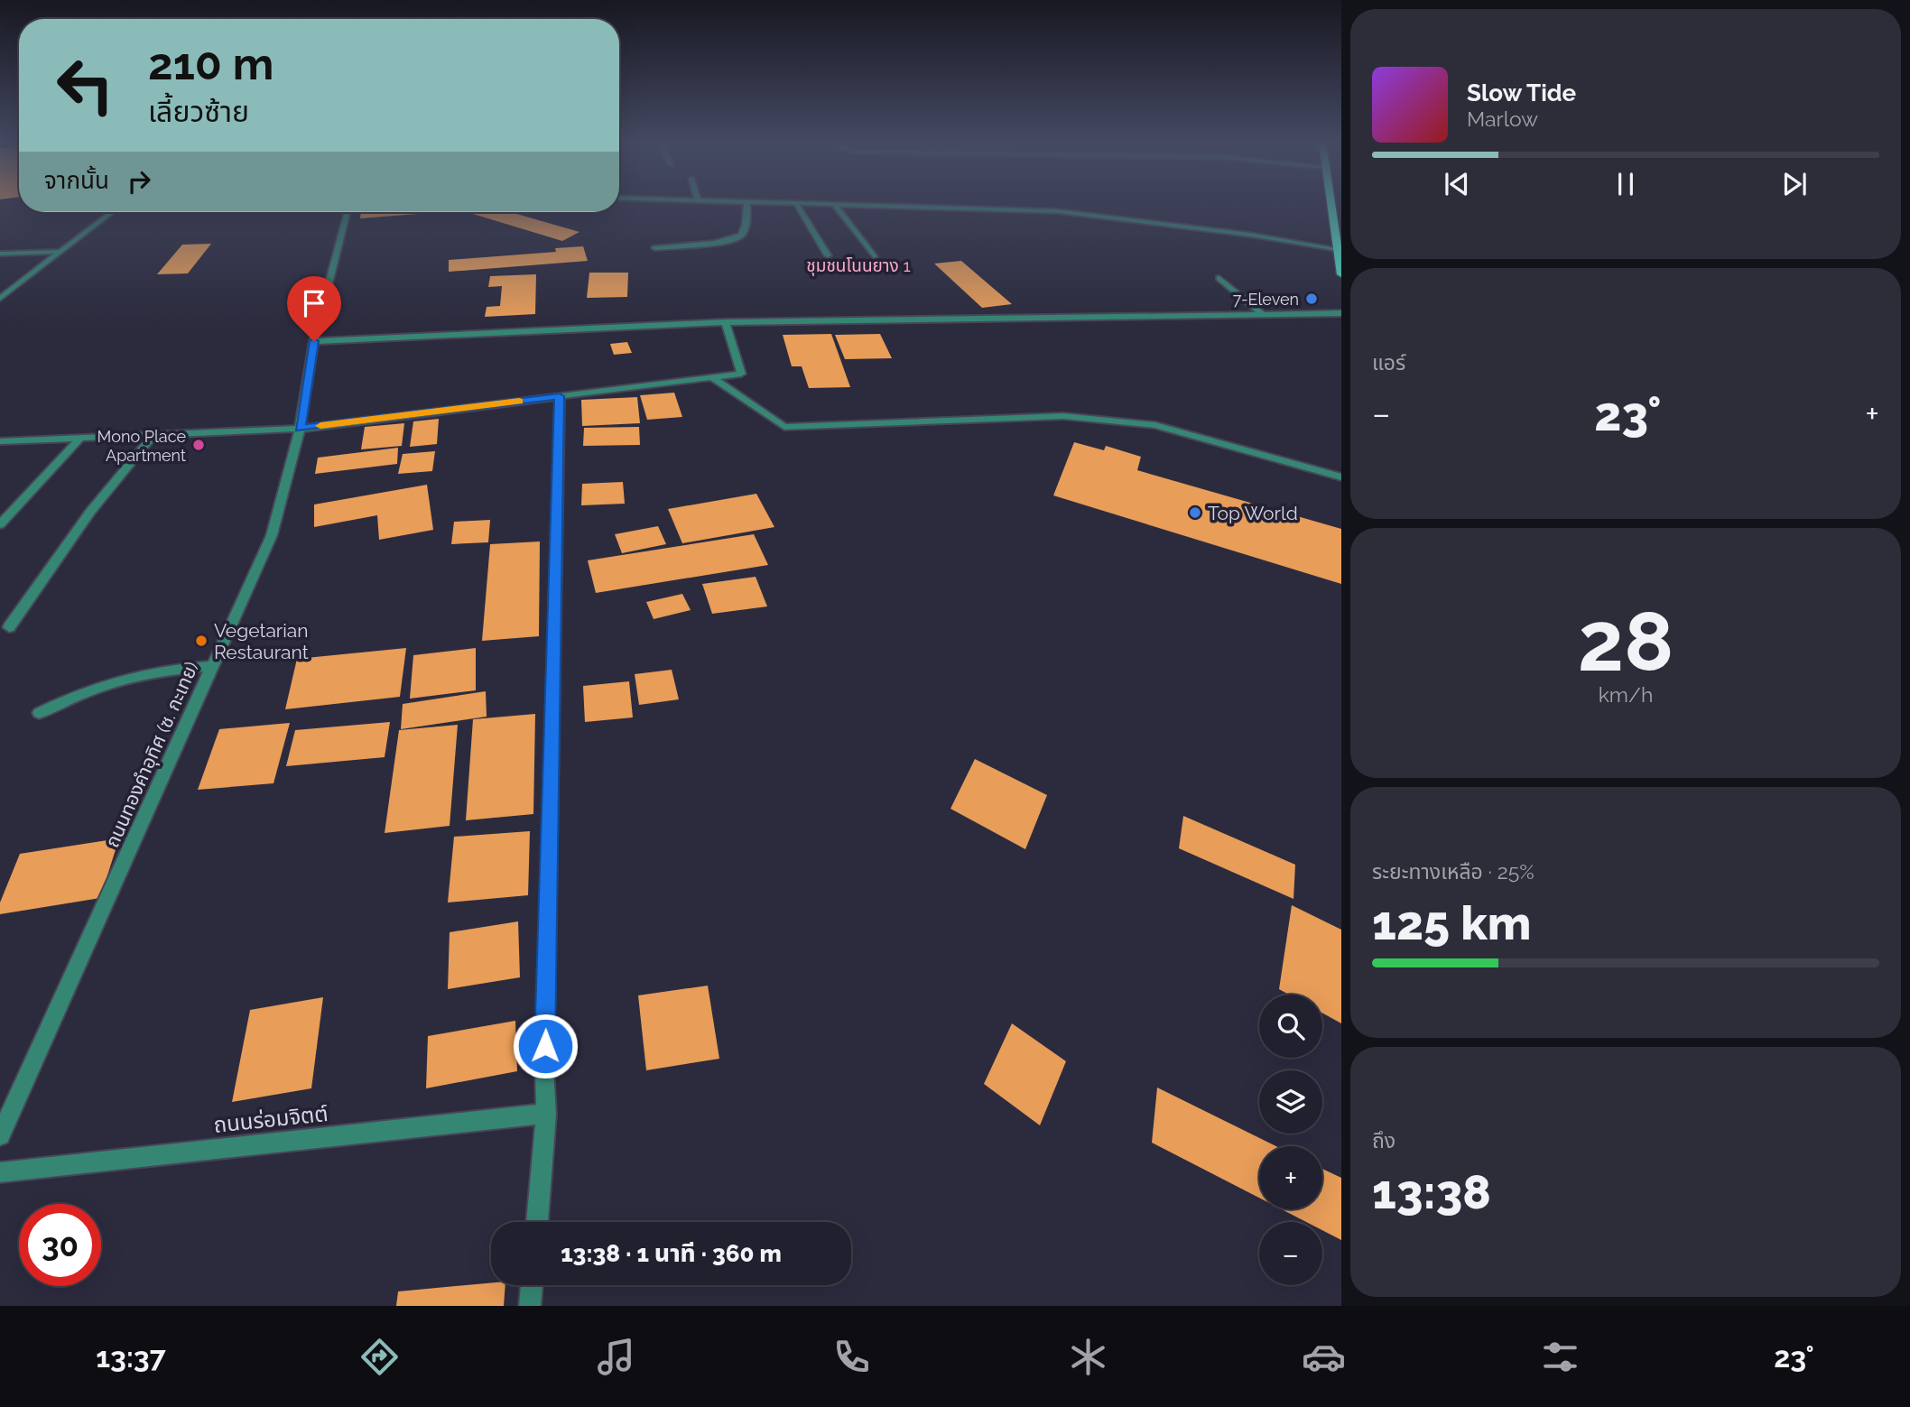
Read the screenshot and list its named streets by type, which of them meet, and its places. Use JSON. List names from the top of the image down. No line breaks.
{"streets":{"street":["ถนนทองคำอุทิศ (ซ. กะเทย)","ถนนร่อมจิตต์"]},"districts":["ชุมชนโนนยาง 1"],"places":["7-Eleven","Mono Place Apartment","Top World","Vegetarian Restaurant"],"page":{"turn":["210 m","เลี้ยวซ้าย"],"song":["Slow Tide","Marlow"],"then":"จากนั้น","tile":["แอร์",["28","km/h"],["ระยะทางเหลือ · 25%","125 km"],["ถึง","13:38"]],"heat":["−","23°","+"],"map_buttons":["+","−"],"limit":"30","trip":"13:38 · 1 นาที · 360 m","tabs":["13:37","23°"]}}
